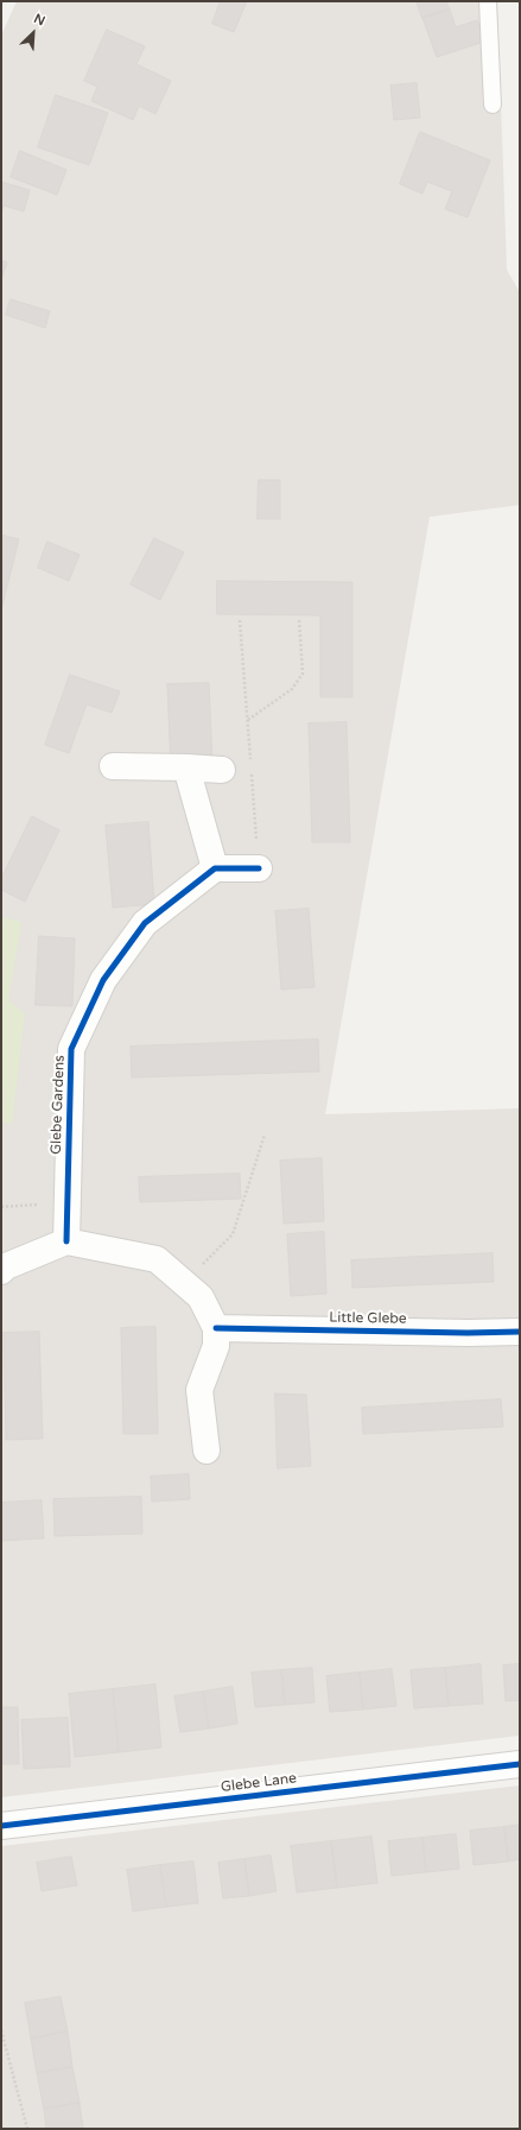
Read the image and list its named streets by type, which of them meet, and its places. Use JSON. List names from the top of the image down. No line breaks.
{"streets":{"street":["Glebe Gardens","Little Glebe","Glebe Lane"]},"north":"top right"}
